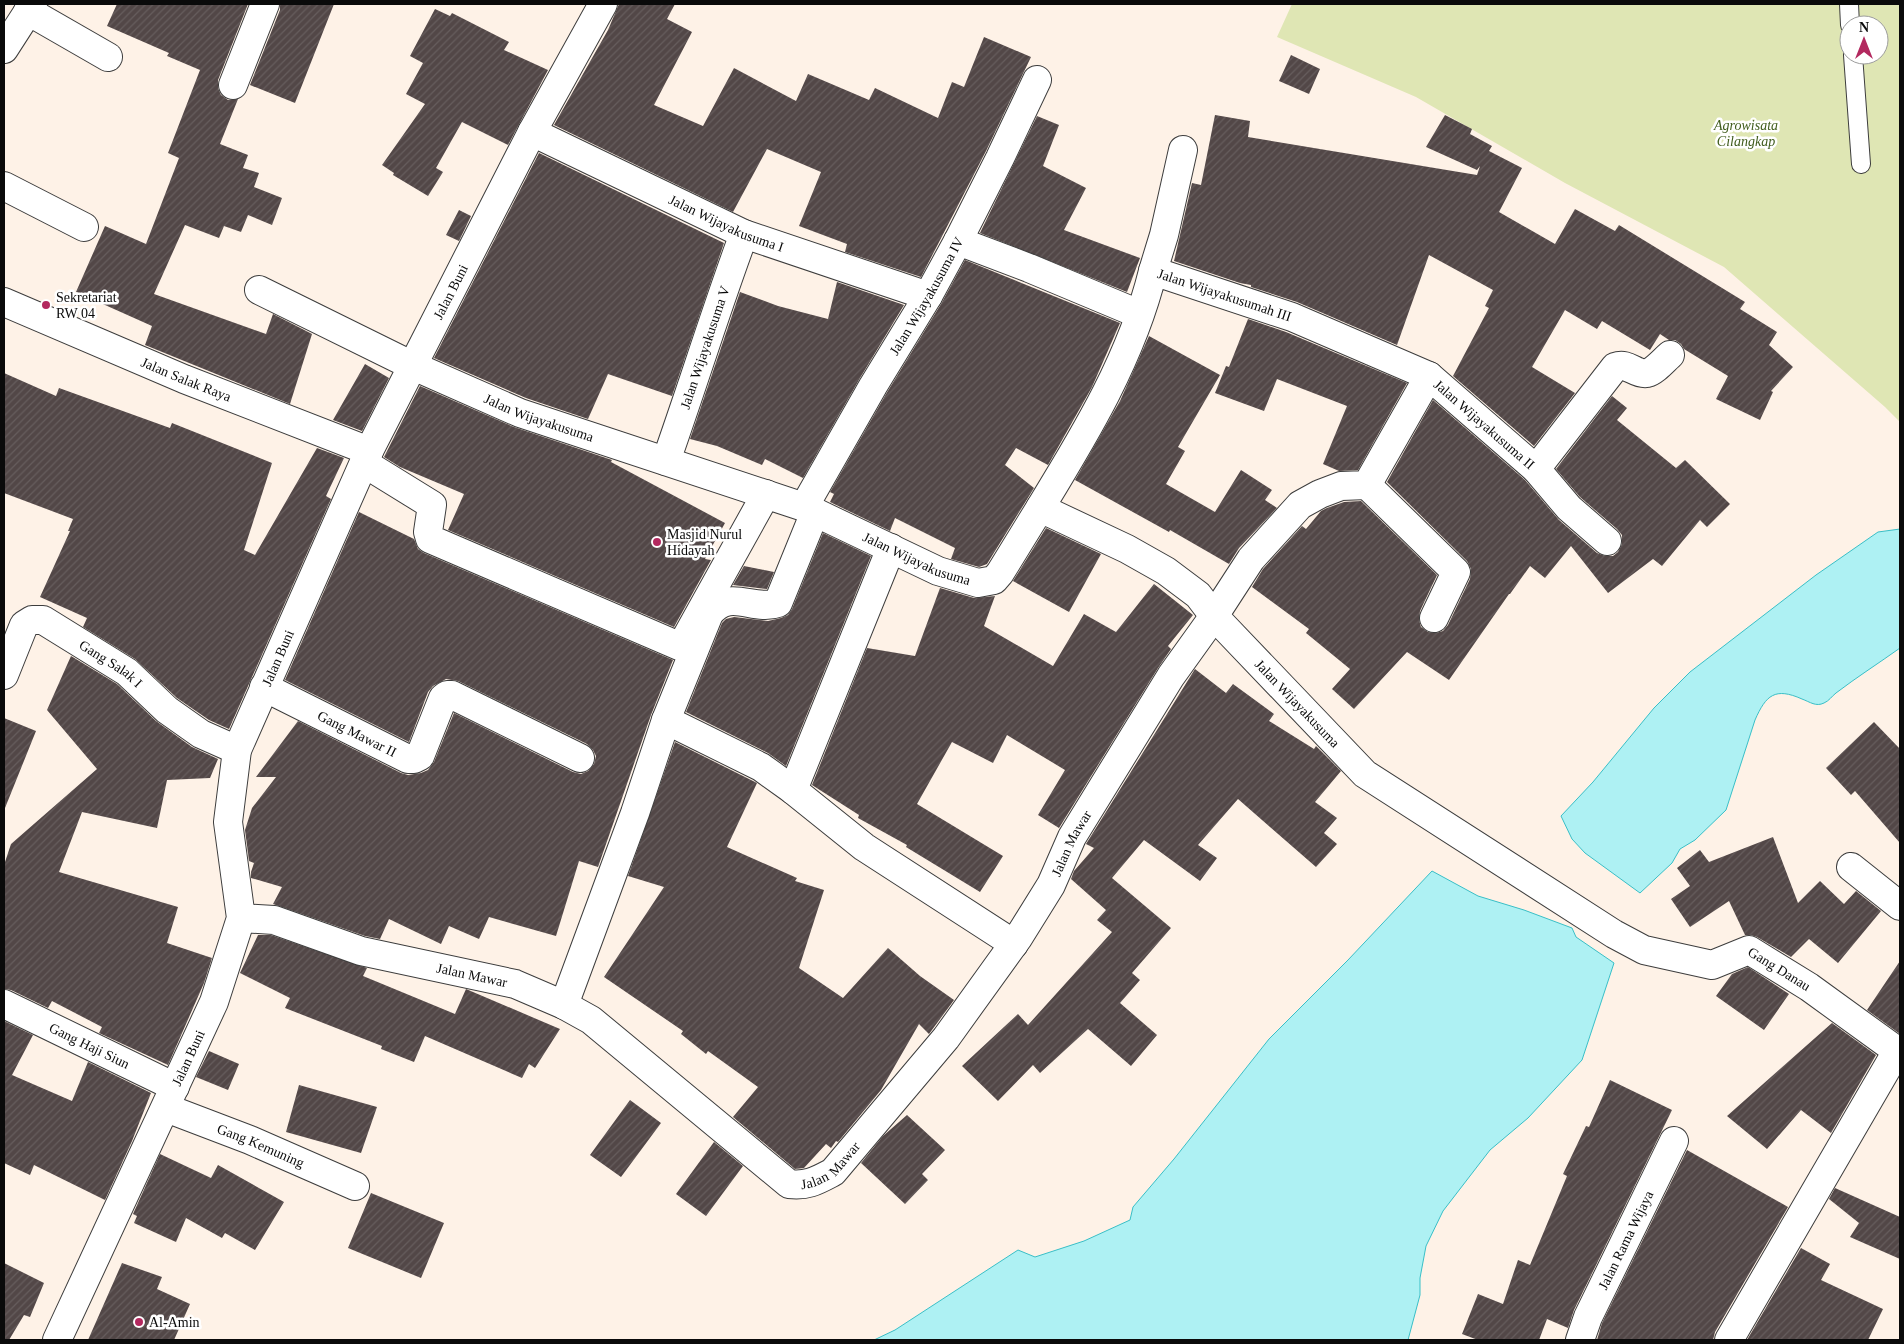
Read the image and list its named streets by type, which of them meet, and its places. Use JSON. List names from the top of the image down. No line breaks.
{"streets":{"street":["Jalan Wijayakusuma I","Jalan Buni","Jalan Wijayakusuma IV","Jalan Wijayakusumah III","Jalan Wijayakusuma V","Jalan Salak Raya","Jalan Wijayakusuma","Jalan Wijayakusuma II","Gang Salak I","Gang Mawar II","Jalan Mawar","Gang Danau","Gang Haji Siun","Gang Kemuning","Jalan Rama Wijaya"]},"crossings":[["Jalan Wijayakusuma I","Jalan Buni"],["Jalan Wijayakusuma I","Jalan Wijayakusuma IV"],["Jalan Wijayakusuma I","Jalan Wijayakusuma V"],["Jalan Buni","Jalan Salak Raya"],["Jalan Buni","Jalan Wijayakusuma"],["Jalan Buni","Gang Salak I"],["Jalan Buni","Gang Mawar II"],["Jalan Buni","Jalan Mawar"],["Jalan Buni","Gang Haji Siun"],["Jalan Buni","Gang Kemuning"],["Jalan Wijayakusuma IV","Jalan Wijayakusuma"],["Jalan Wijayakusumah III","Jalan Wijayakusuma"],["Jalan Wijayakusumah III","Jalan Wijayakusuma II"],["Jalan Wijayakusuma V","Jalan Wijayakusuma"],["Jalan Salak Raya","Jalan Wijayakusuma"],["Jalan Wijayakusuma","Jalan Mawar"],["Jalan Wijayakusuma","Gang Danau"],["Gang Haji Siun","Gang Kemuning"]],"parks":["Agrowisata Cilangkap"],"places":["Sekretariat RW 04","Masjid Nurul Hidayah","Al-Amin"],"north":"top"}
